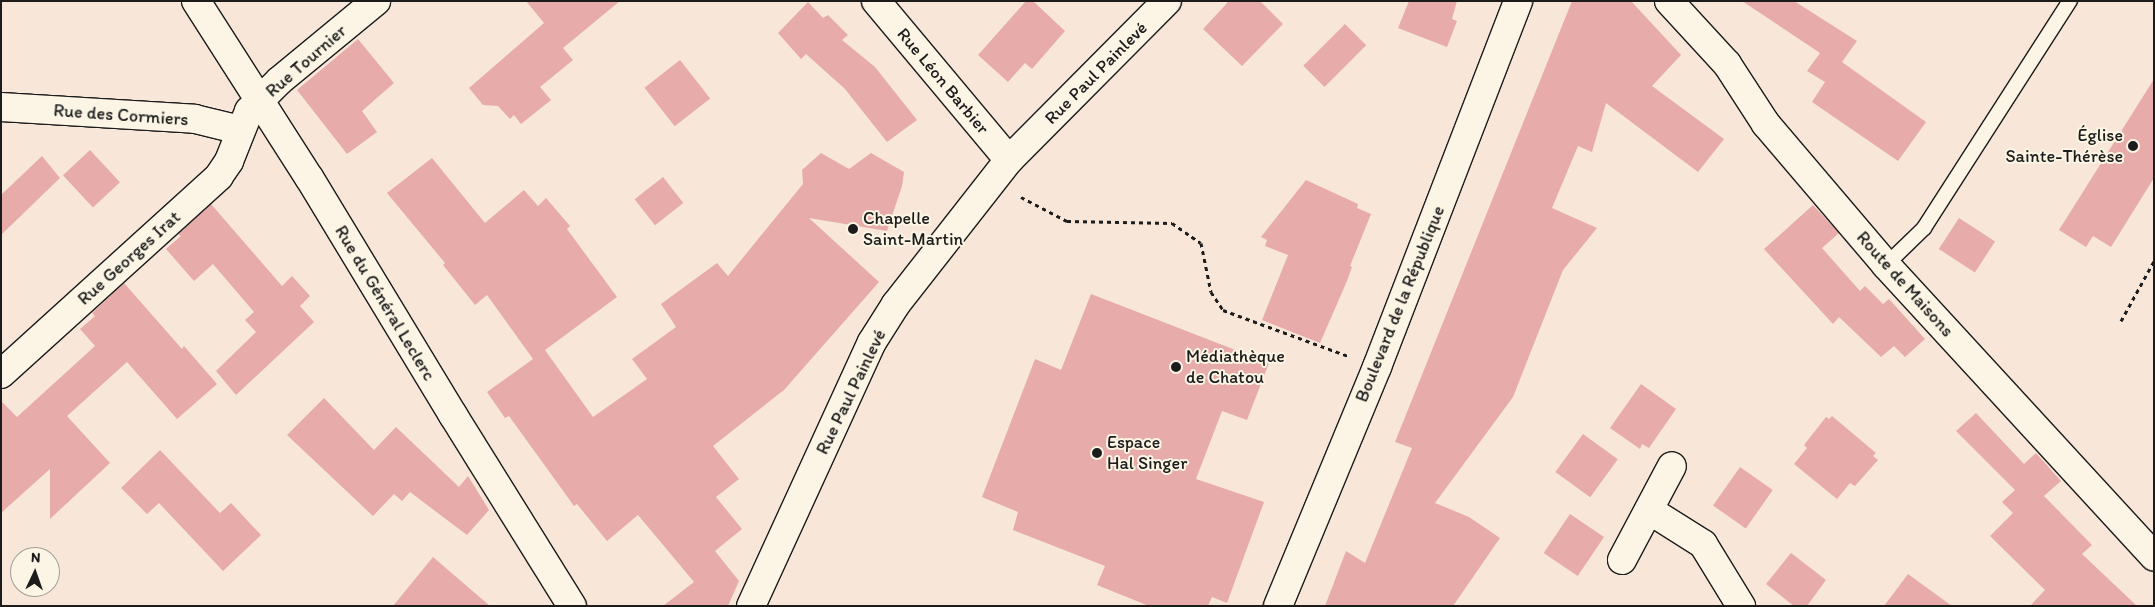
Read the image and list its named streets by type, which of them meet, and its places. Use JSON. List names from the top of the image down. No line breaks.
{"streets":{"street":["Rue Tournier","Rue Paul Painlevé","Rue Léon Barbier","Rue des Cormiers","Rue Georges Irat","Route de Maisons","Rue du Général Leclerc","Boulevard de la République"]},"crossings":[["Rue Tournier","Rue des Cormiers"],["Rue Tournier","Rue Georges Irat"],["Rue Tournier","Rue du Général Leclerc"],["Rue Paul Painlevé","Rue Léon Barbier"],["Rue des Cormiers","Rue Georges Irat"]],"places":["Église Sainte-Thérèse","Chapelle Saint-Martin","Médiathèque de Chatou","Espace Hal Singer"],"north":"top"}
